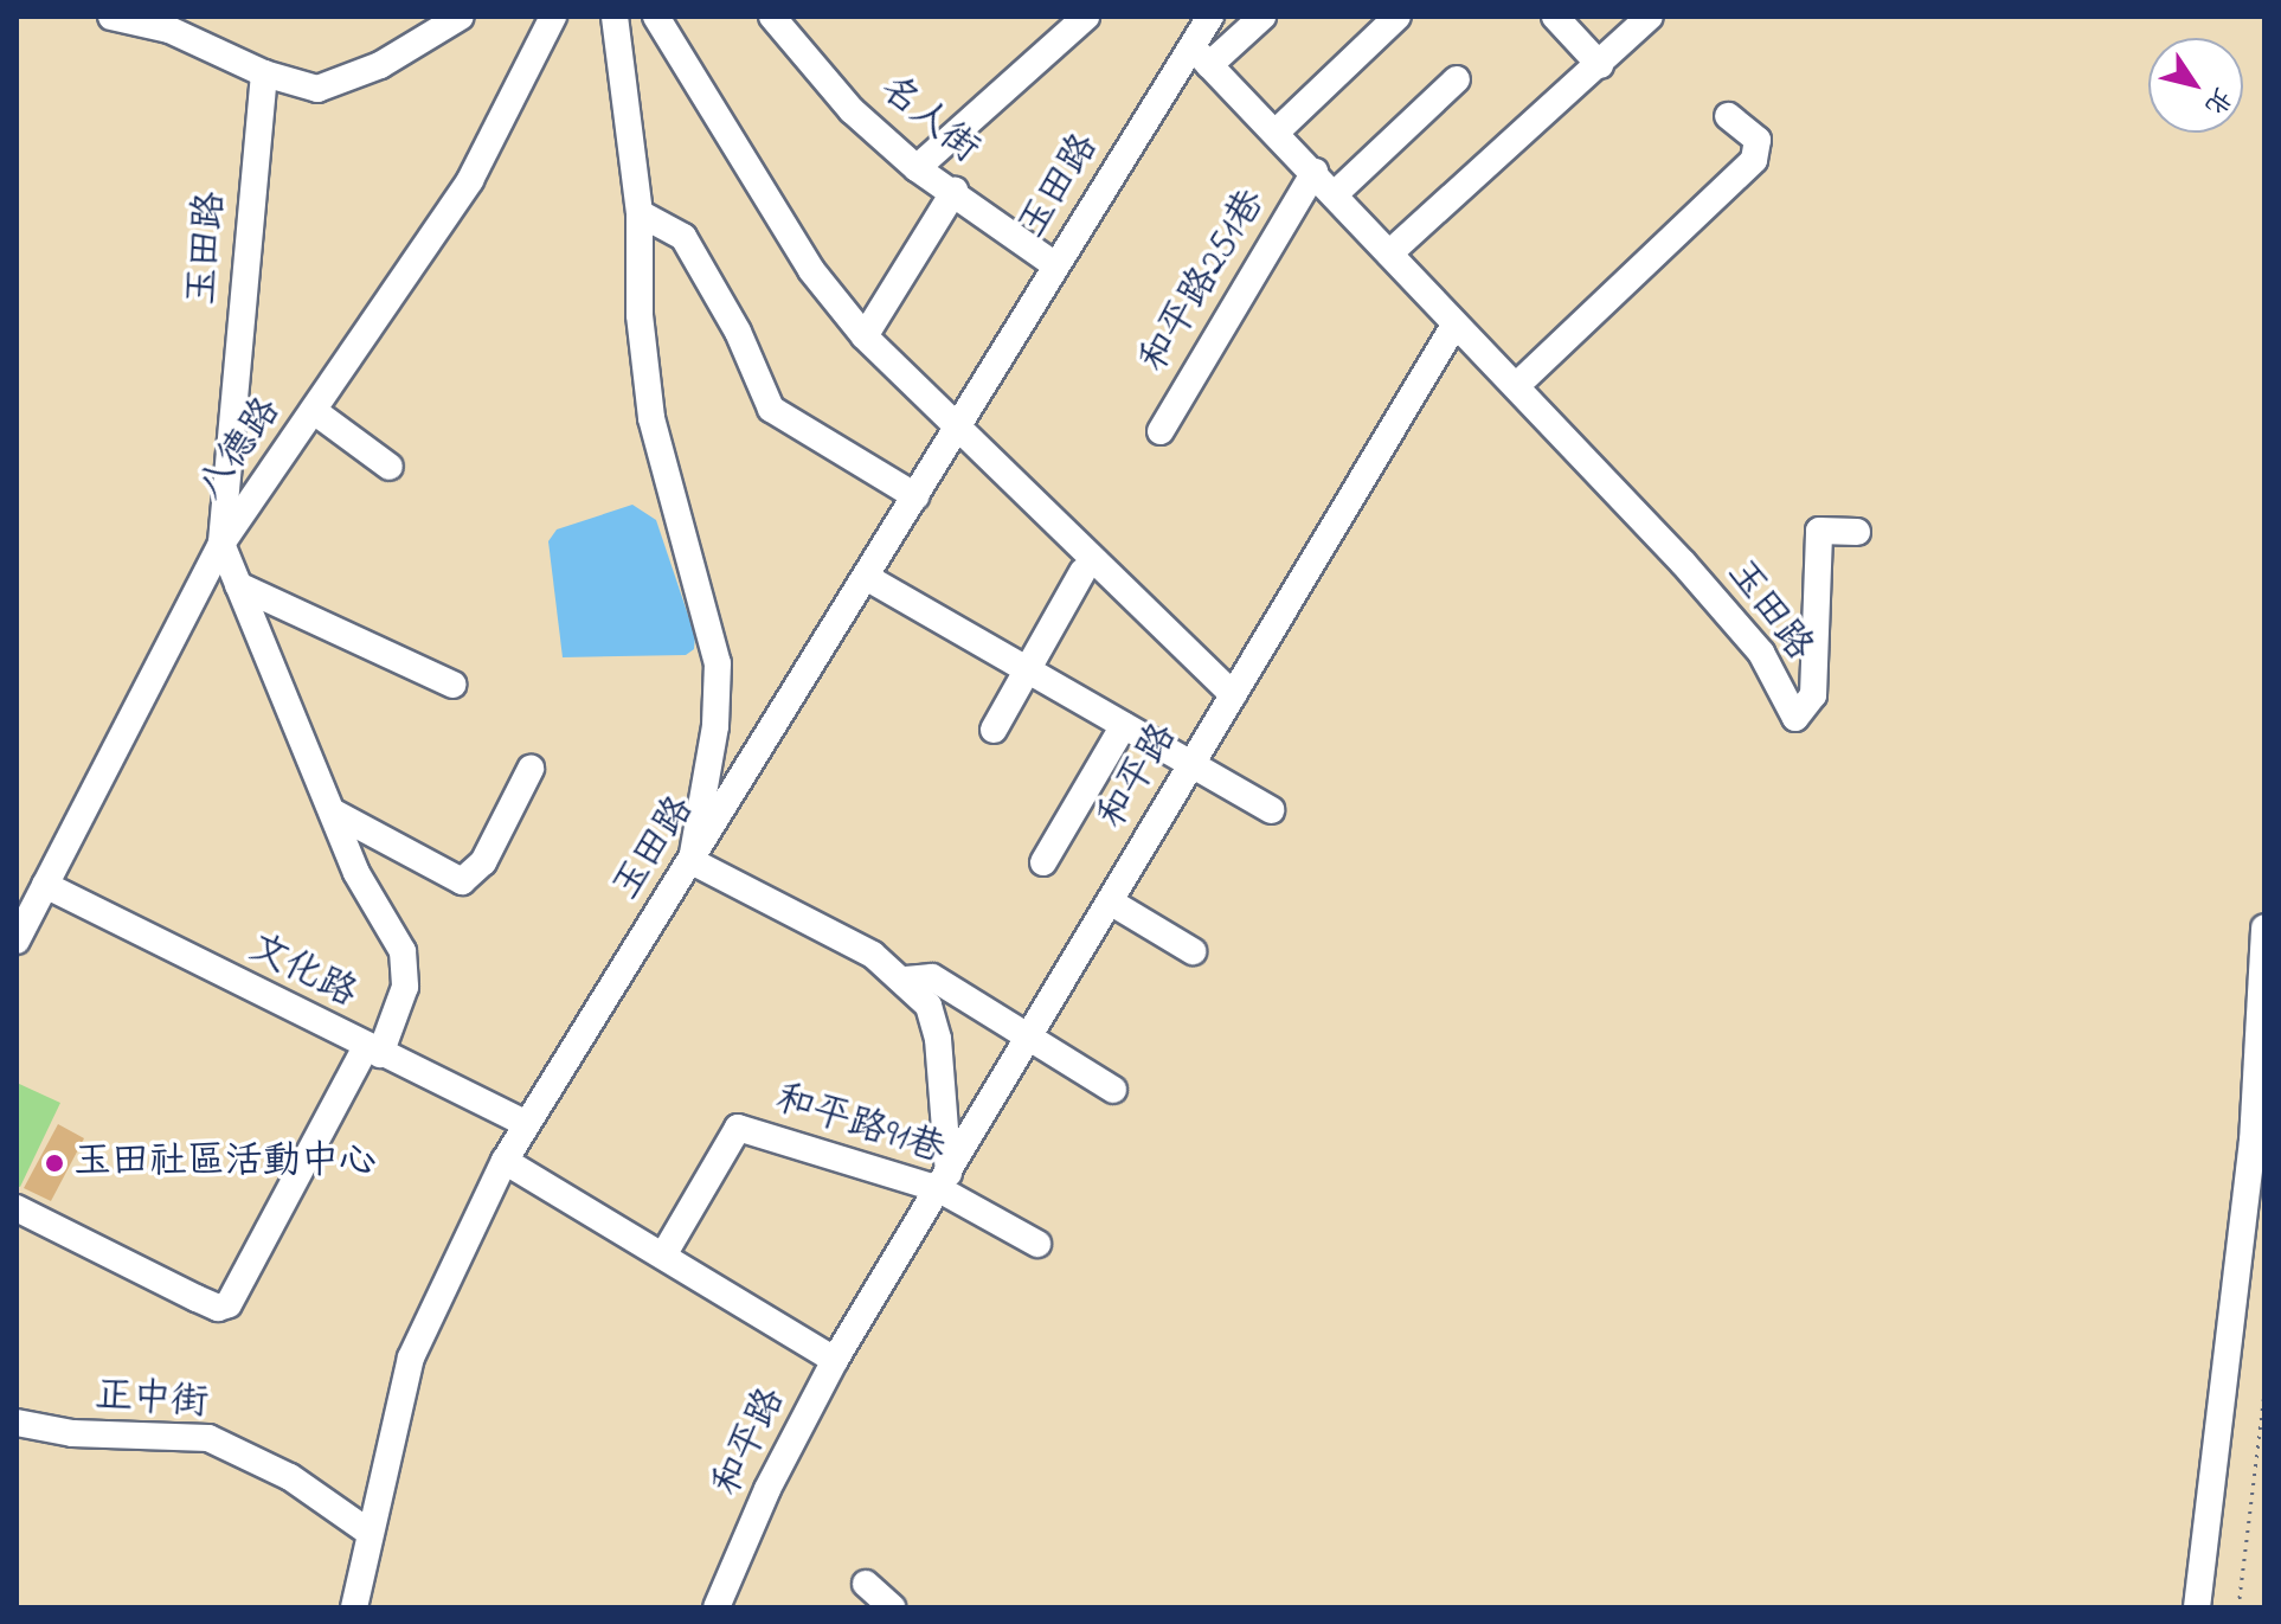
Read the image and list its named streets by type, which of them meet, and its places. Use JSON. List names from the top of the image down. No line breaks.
{"streets":{"street":["名人街","玉田路","和平路251巷","八德路","和平路","文化路","和平路91巷","正中街"]},"crossings":[["名人街","玉田路"],["玉田路","八德路"],["玉田路","和平路"],["玉田路","文化路"],["玉田路","正中街"],["八德路","文化路"],["和平路","和平路91巷"]],"places":["玉田社區活動中心"],"north":"bottom right"}
